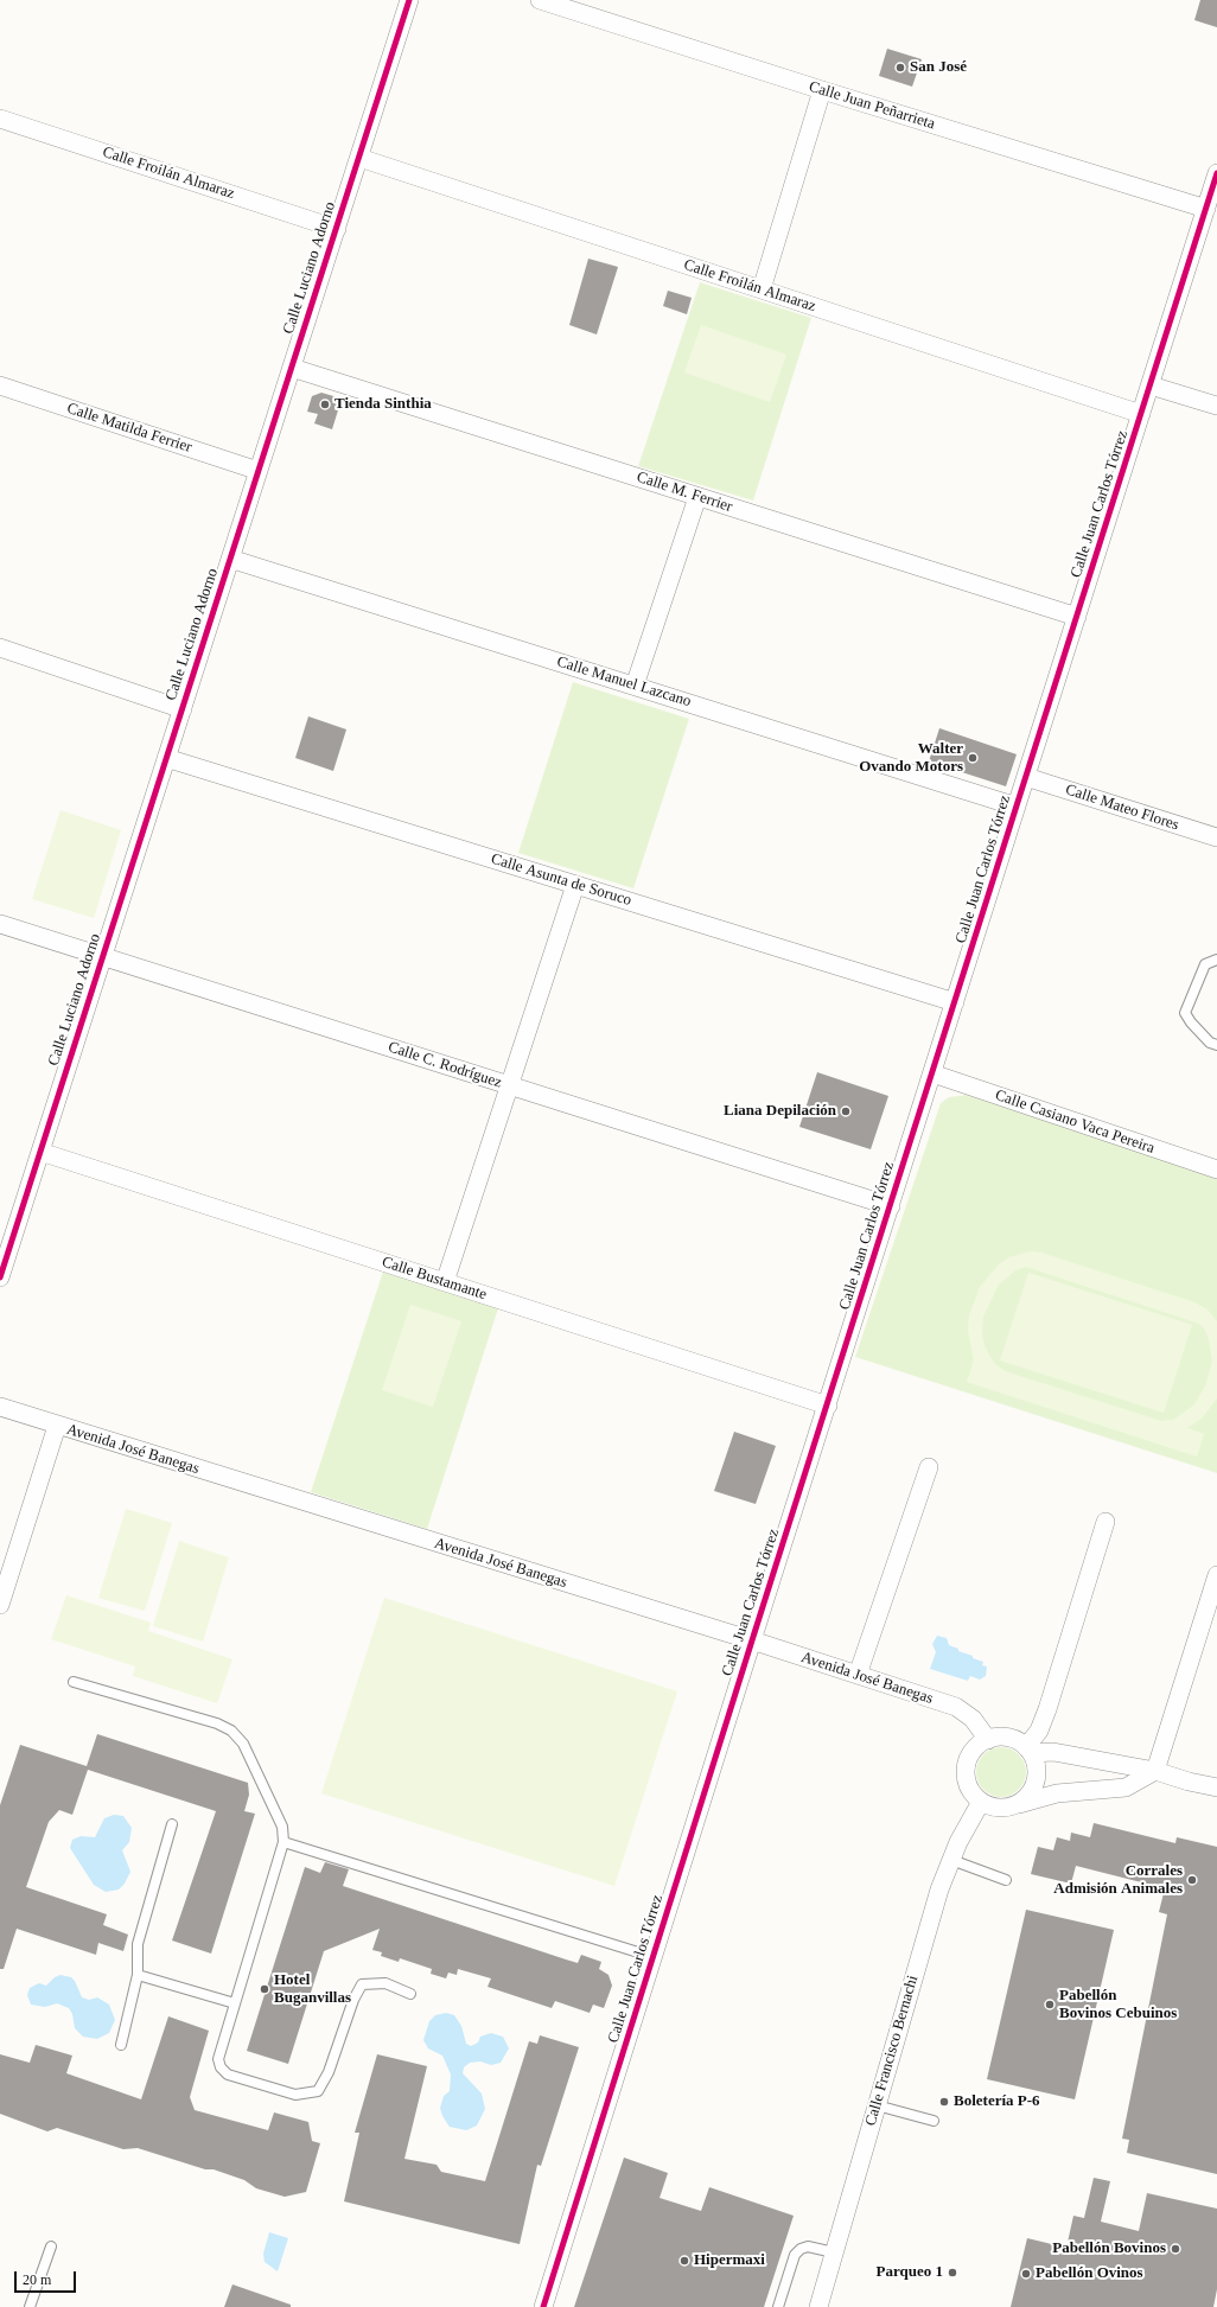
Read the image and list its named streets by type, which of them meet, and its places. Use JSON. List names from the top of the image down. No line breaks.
{"streets":{"street":["Calle Juan Peñarrieta","Calle Froilán Almaraz","Calle Luciano Adorno","Calle Matilda Ferrier","Calle M. Ferrier","Calle Juan Carlos Tórrez","Calle Manuel Lazcano","Calle Mateo Flores","Calle Asunta de Soruco","Calle C. Rodríguez","Calle Casiano Vaca Pereira","Calle Bustamante","Avenida José Banegas","Calle Francisco Bernachi"]},"crossings":[["Calle Juan Peñarrieta","Calle Juan Carlos Tórrez"],["Calle Froilán Almaraz","Calle Luciano Adorno"],["Calle Froilán Almaraz","Calle Juan Carlos Tórrez"],["Calle Luciano Adorno","Calle Matilda Ferrier"],["Calle Luciano Adorno","Calle M. Ferrier"],["Calle Luciano Adorno","Calle Manuel Lazcano"],["Calle Luciano Adorno","Calle Asunta de Soruco"],["Calle Luciano Adorno","Calle C. Rodríguez"],["Calle Luciano Adorno","Calle Bustamante"],["Calle M. Ferrier","Calle Juan Carlos Tórrez"],["Calle Juan Carlos Tórrez","Calle Manuel Lazcano"],["Calle Juan Carlos Tórrez","Calle Mateo Flores"],["Calle Juan Carlos Tórrez","Calle Asunta de Soruco"],["Calle Juan Carlos Tórrez","Calle C. Rodríguez"],["Calle Juan Carlos Tórrez","Calle Casiano Vaca Pereira"],["Calle Juan Carlos Tórrez","Calle Bustamante"],["Calle Juan Carlos Tórrez","Avenida José Banegas"],["Avenida José Banegas","Calle Francisco Bernachi"]],"places":["San José","Tienda Sinthia","Walter Ovando Motors","Liana Depilación","Corrales Admisión Animales","Hotel Buganvillas","Pabellón Bovinos Cebuinos","Boletería P-6","Pabellón Bovinos","Hipermaxi","Parqueo 1","Pabellón Ovinos"],"scale_bar":"20 m"}
